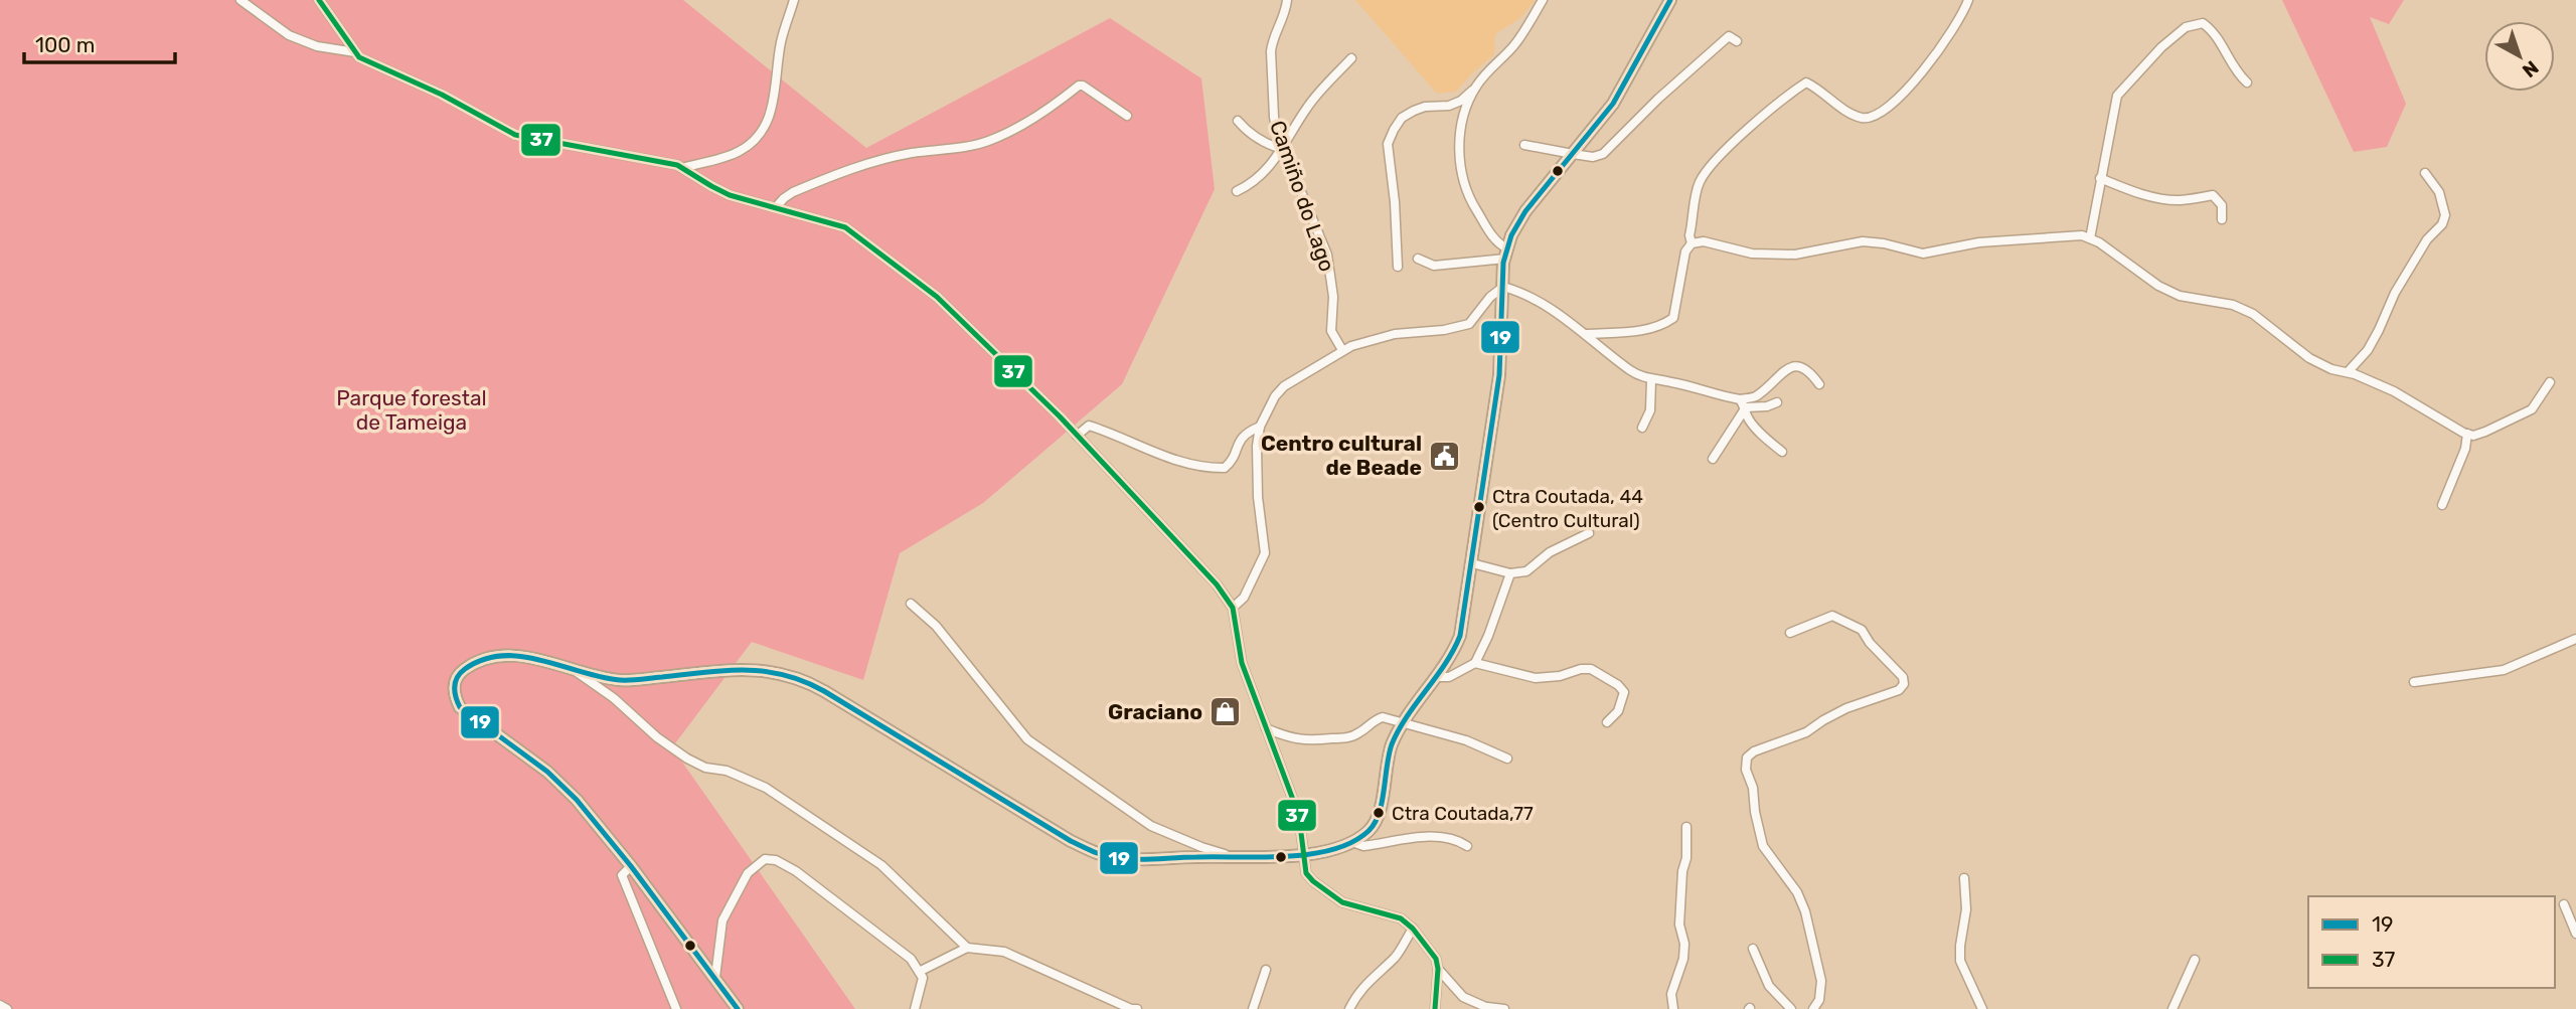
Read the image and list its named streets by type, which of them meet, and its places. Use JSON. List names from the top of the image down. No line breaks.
{"streets":{"street":["Camiño do Lago"]},"parks":["Parque forestal de Tameiga"],"places":{"public building":["Centro cultural de Beade"],"other":["Ctra Coutada, 44 (Centro Cultural)","Ctra Coutada,77"],"shop":["Graciano"]},"lines":["transit line 19","transit line 37"],"legend":["19","37"],"scale_bar":"100 m","north":"bottom right"}
